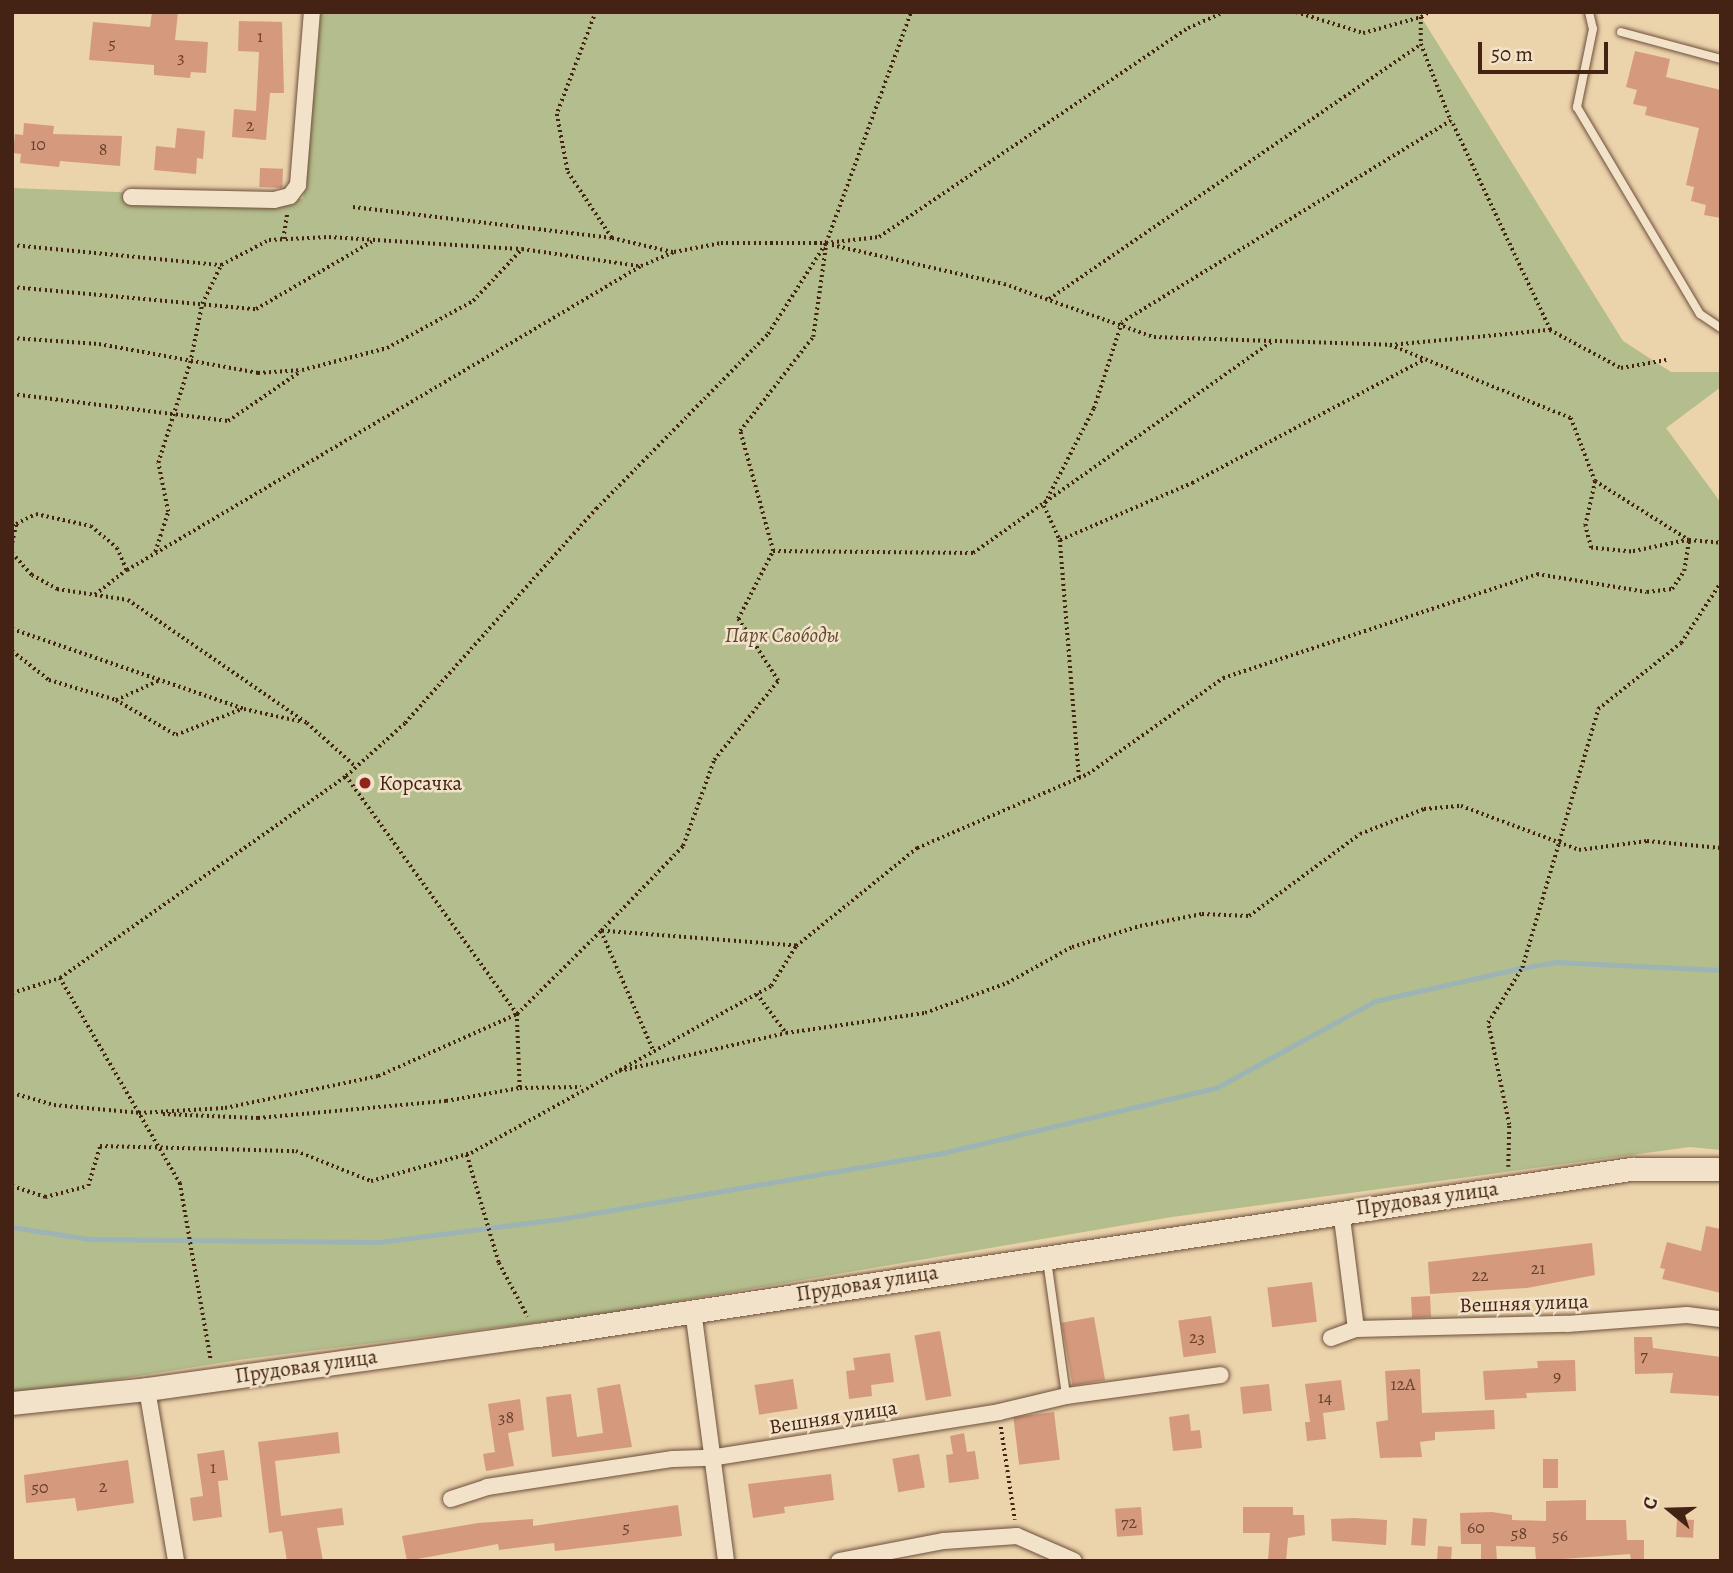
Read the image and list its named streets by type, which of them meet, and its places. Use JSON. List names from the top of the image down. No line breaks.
{"streets":{"main road":["Прудовая улица"],"street":["Вешняя улица"]},"parks":["Парк Свободы"],"places":["Корсачка"],"house_numbers":["1","5","3","2","10","8","21","22","23","7","9","12А","14","38","1","2","50","72","5","60","58","56"],"scale_bar":"50 m","north":"left"}
